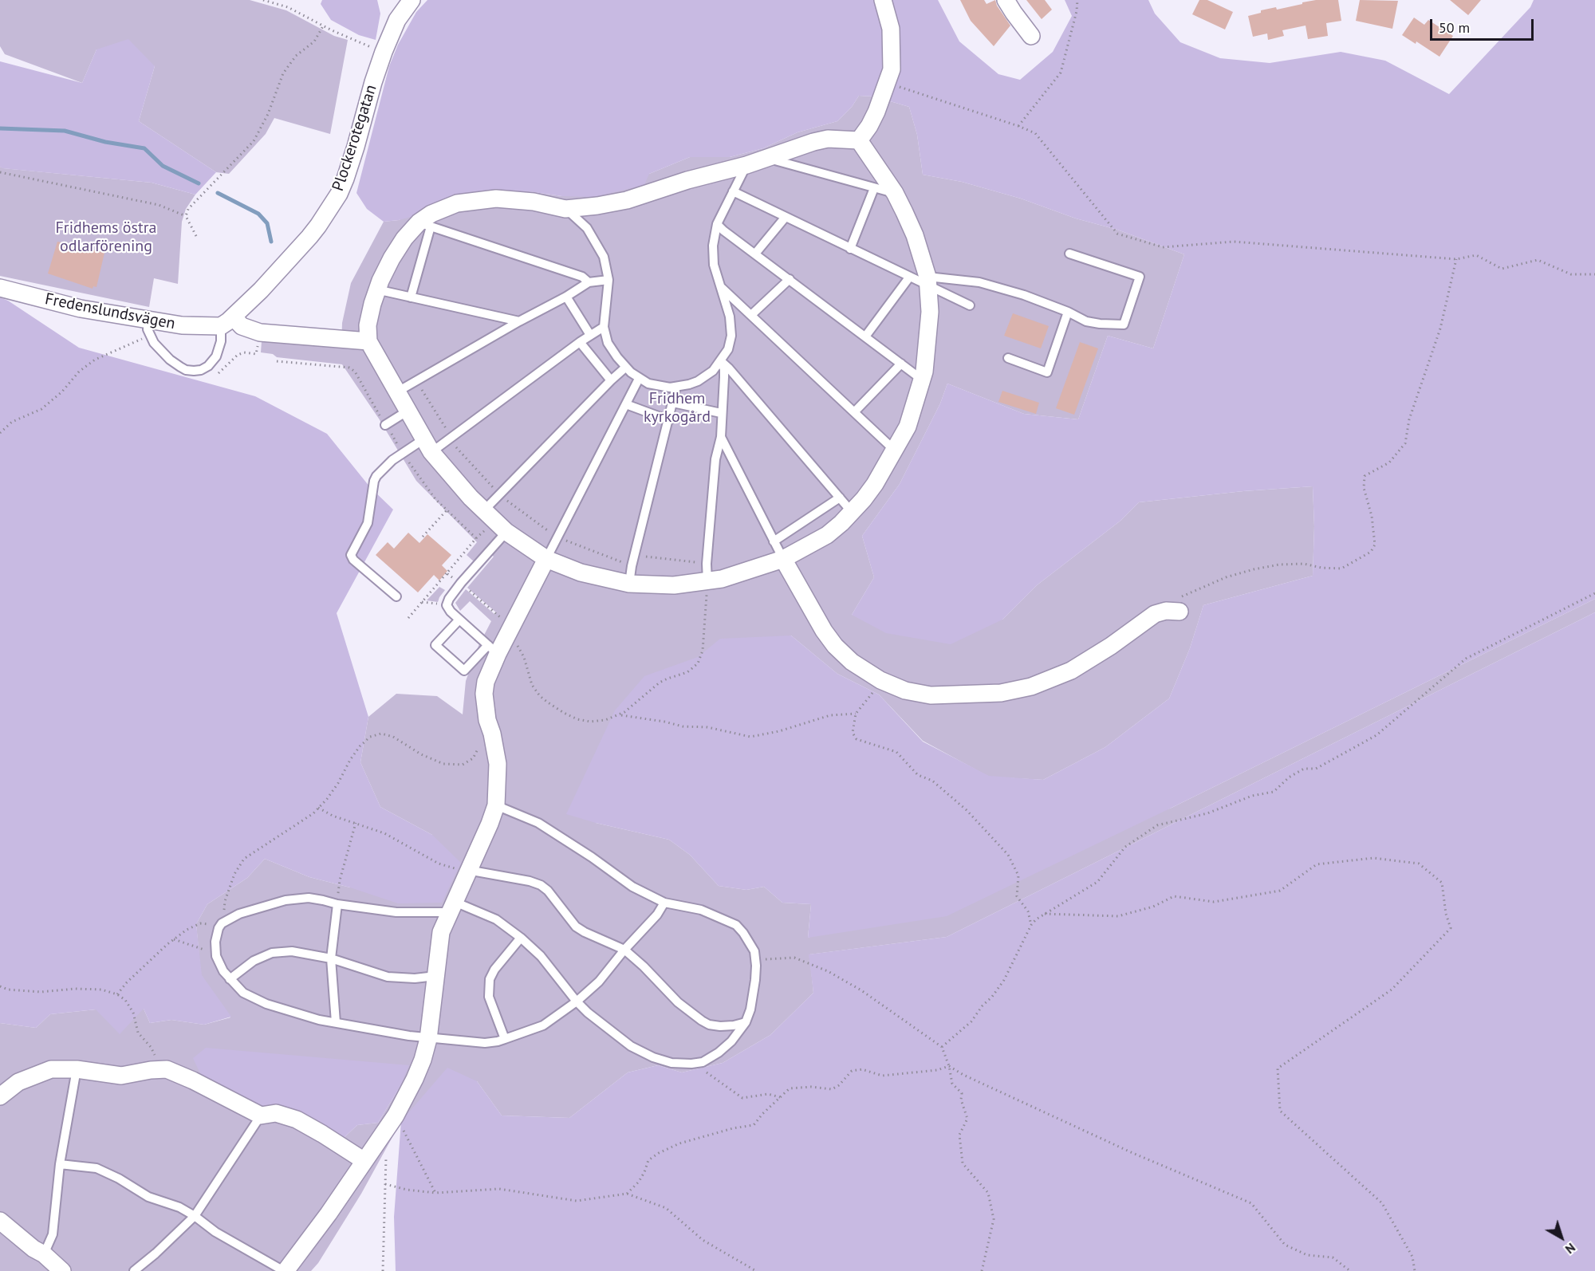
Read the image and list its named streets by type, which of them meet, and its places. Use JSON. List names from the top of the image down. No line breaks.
{"streets":{"street":["Plockerotegatan","Fredenslundsvägen"]},"crossings":[["Plockerotegatan","Fredenslundsvägen"]],"parks":["Fridhems östra odlarförening","Fridhem kyrkogård"],"scale_bar":"50 m","north":"bottom right"}
